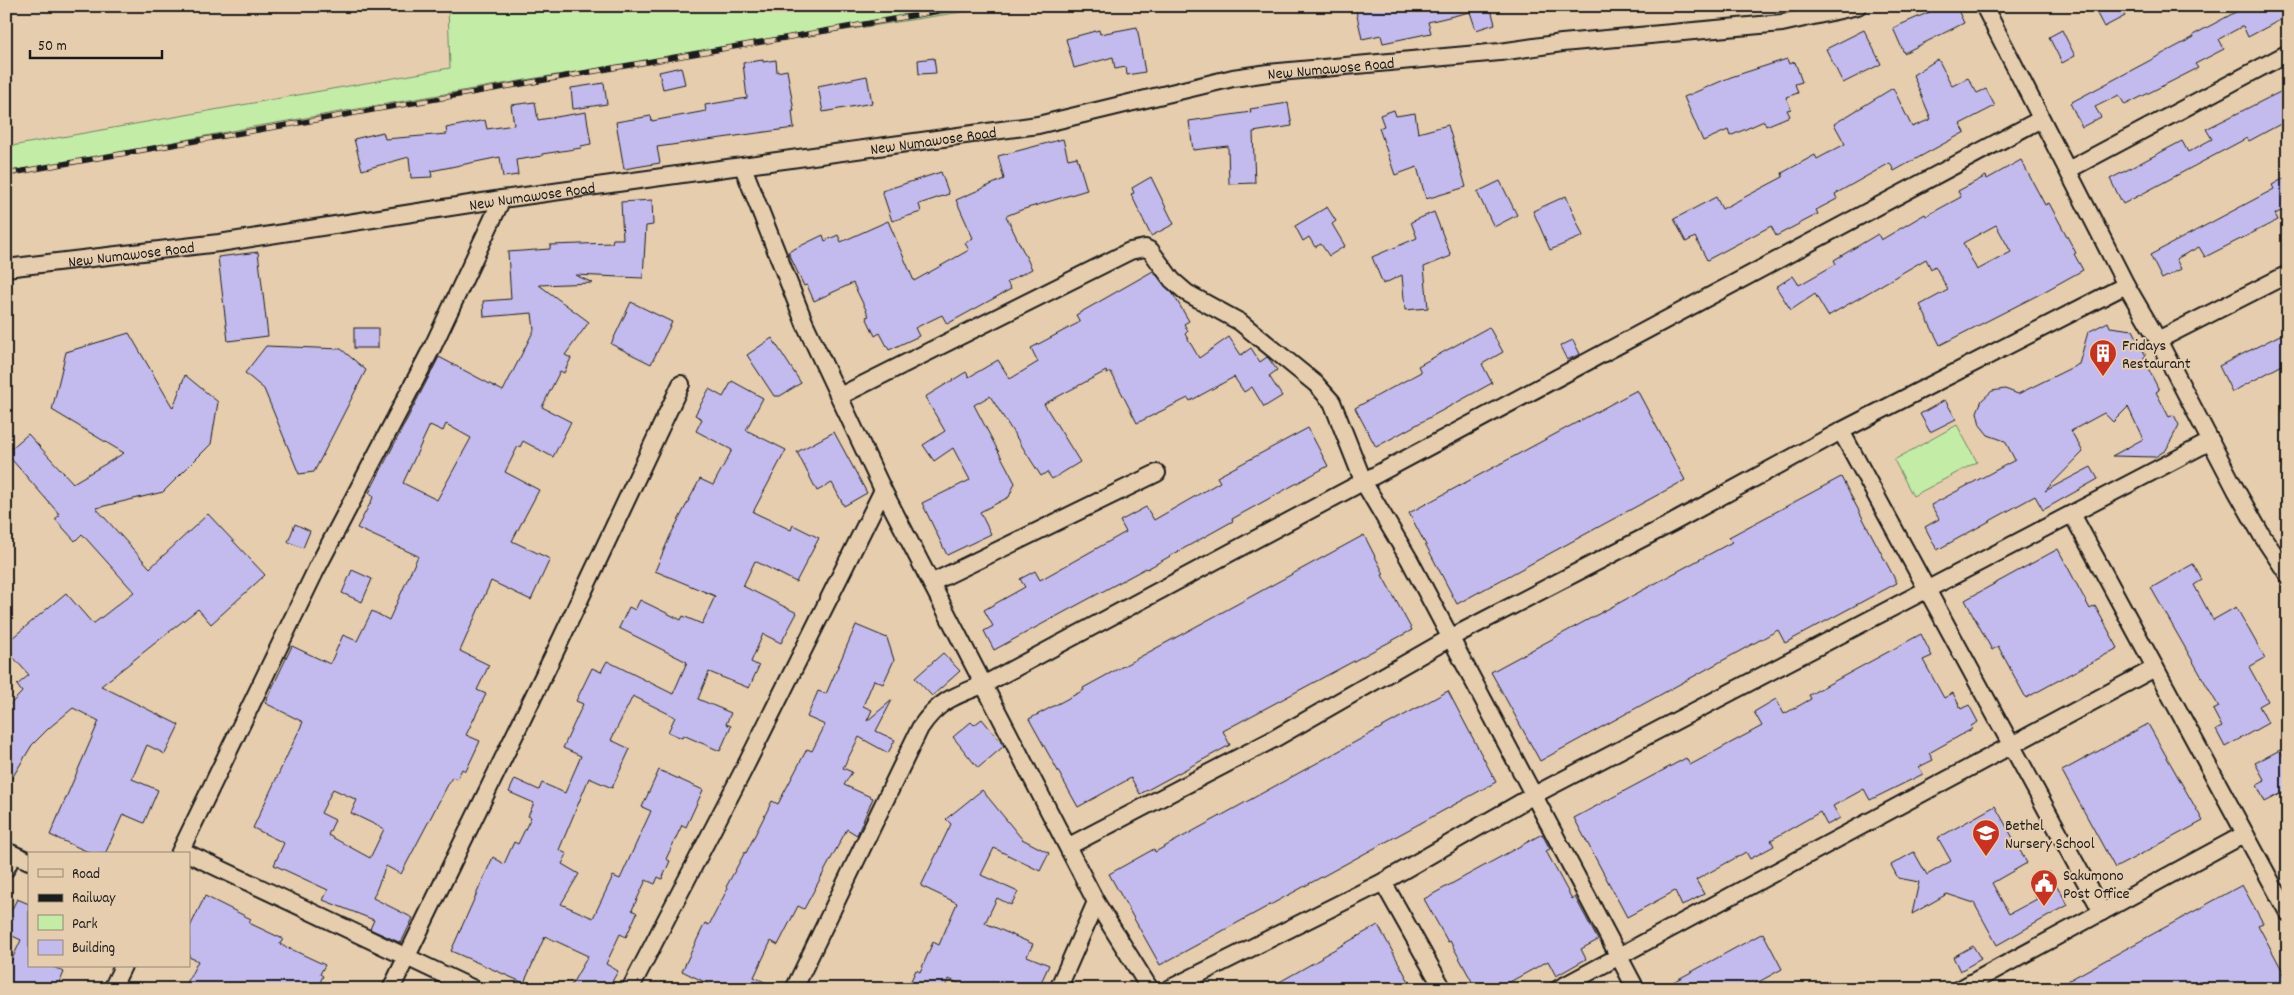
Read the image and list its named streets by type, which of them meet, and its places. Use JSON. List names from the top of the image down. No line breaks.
{"streets":{"street":["New Numawose Road"]},"places":{"building":["Fridays Restaurant"],"school or university":["Bethel Nursery School"],"public building":["Sakumono Post Office"]},"legend":["Road","Railway","Park","Building"],"scale_bar":"50 m"}
